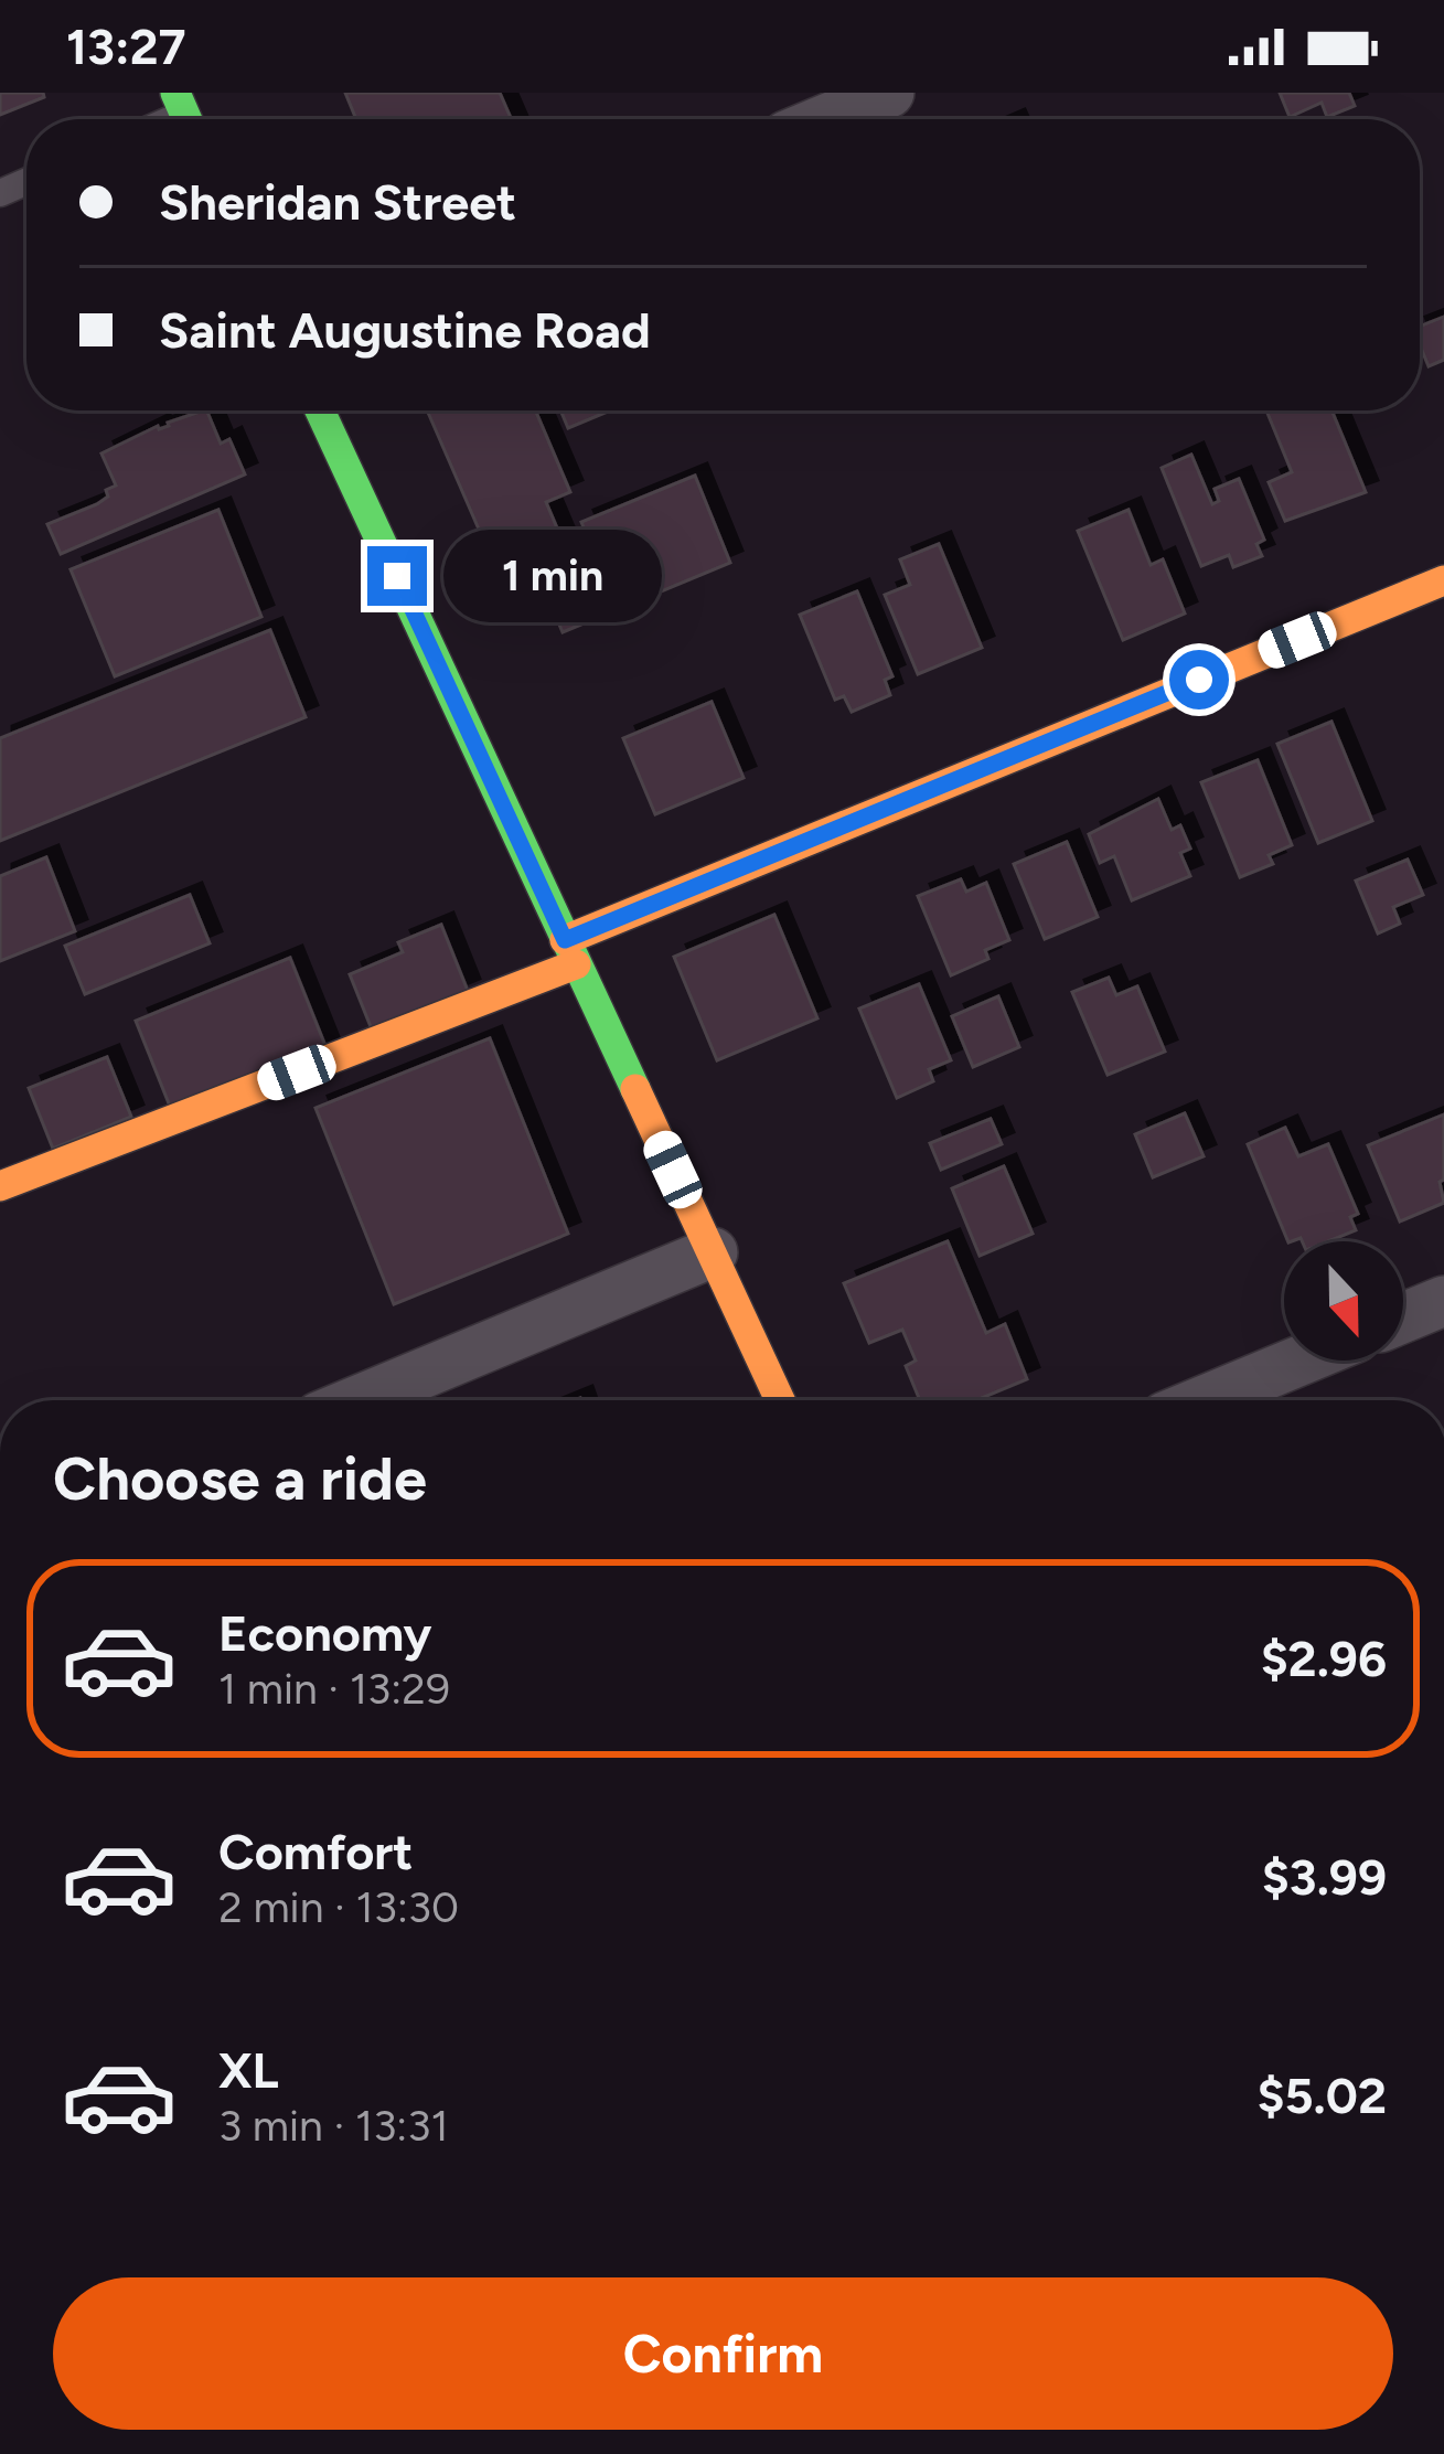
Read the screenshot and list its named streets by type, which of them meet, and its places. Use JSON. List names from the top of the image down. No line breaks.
{"north":"bottom","page":{"status":"13:27","banner":["Sheridan Street","Saint Augustine Road"],"bubble":"1 min","heading":"Choose a ride","list":[{"name":"Economy","note":"1 min · 13:29","value":"$2.96"},{"name":"Comfort","note":"2 min · 13:30","value":"$3.99"},{"name":"XL","note":"3 min · 13:31","value":"$5.02"}],"buttons":"Confirm"}}
